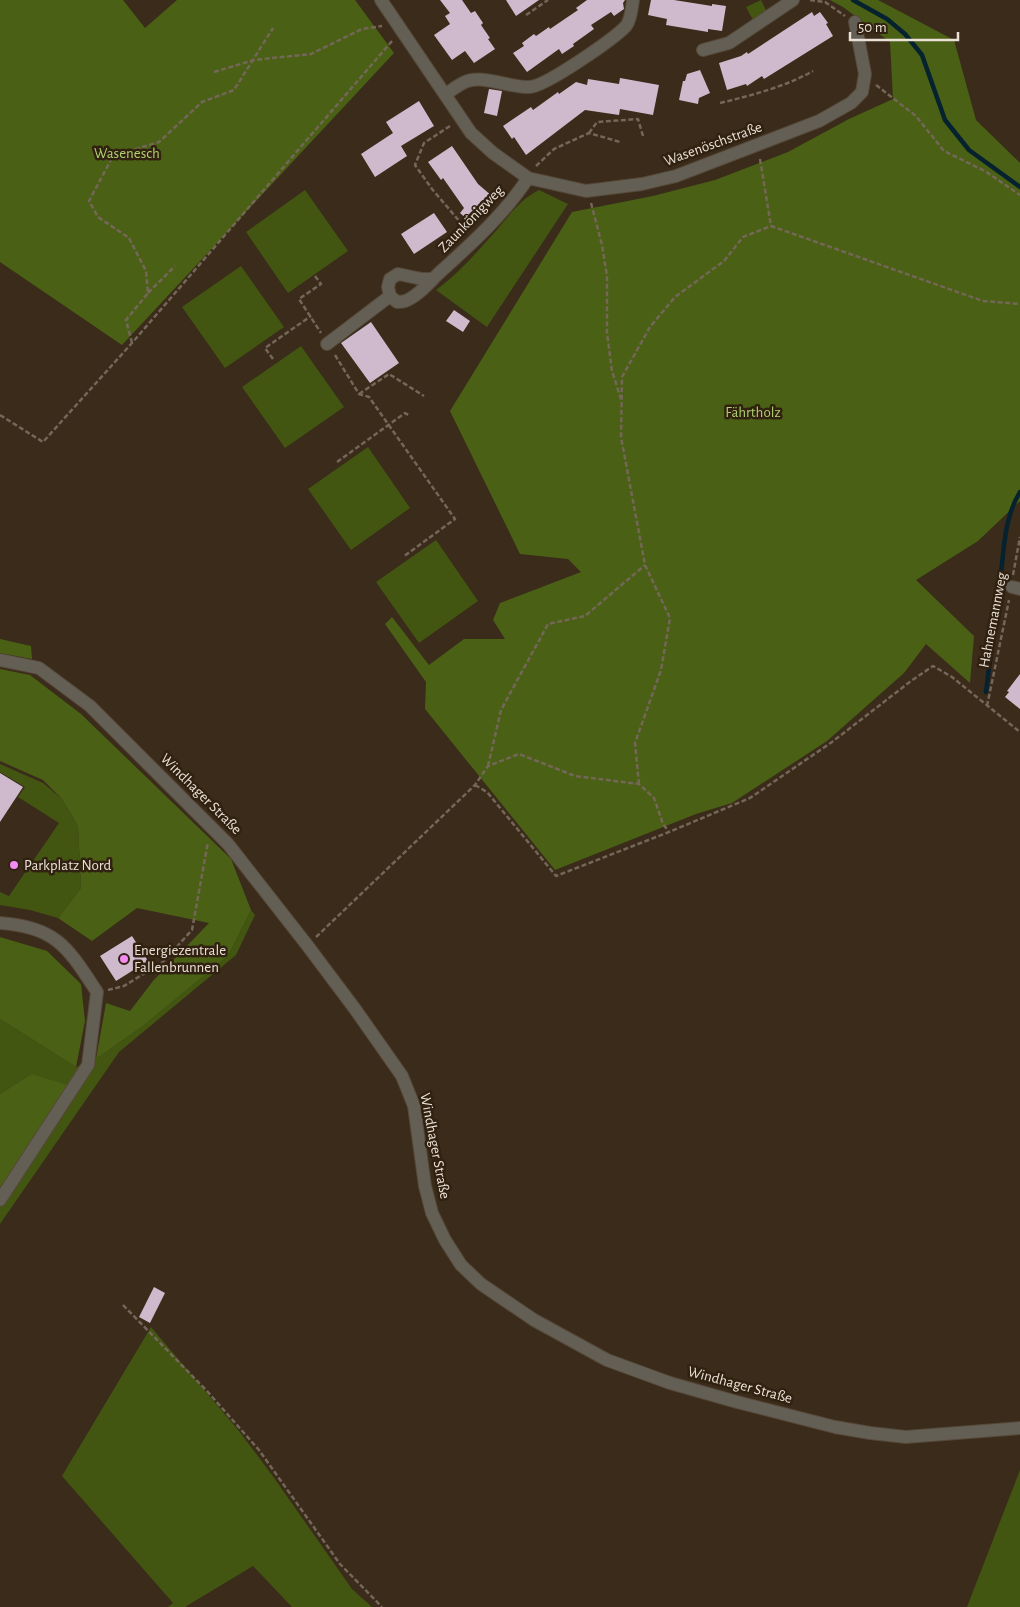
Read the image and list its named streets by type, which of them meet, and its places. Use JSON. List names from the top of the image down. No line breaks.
{"streets":{"street":["Wasenöschstraße","Zaunkönigweg","Windhager Straße"],"path":["Hahnemannweg"]},"crossings":[["Wasenöschstraße","Zaunkönigweg"]],"parks":["Wasenesch","Fährtholz"],"places":["Parkplatz Nord","Energiezentrale Fallenbrunnen"],"scale_bar":"50 m"}
